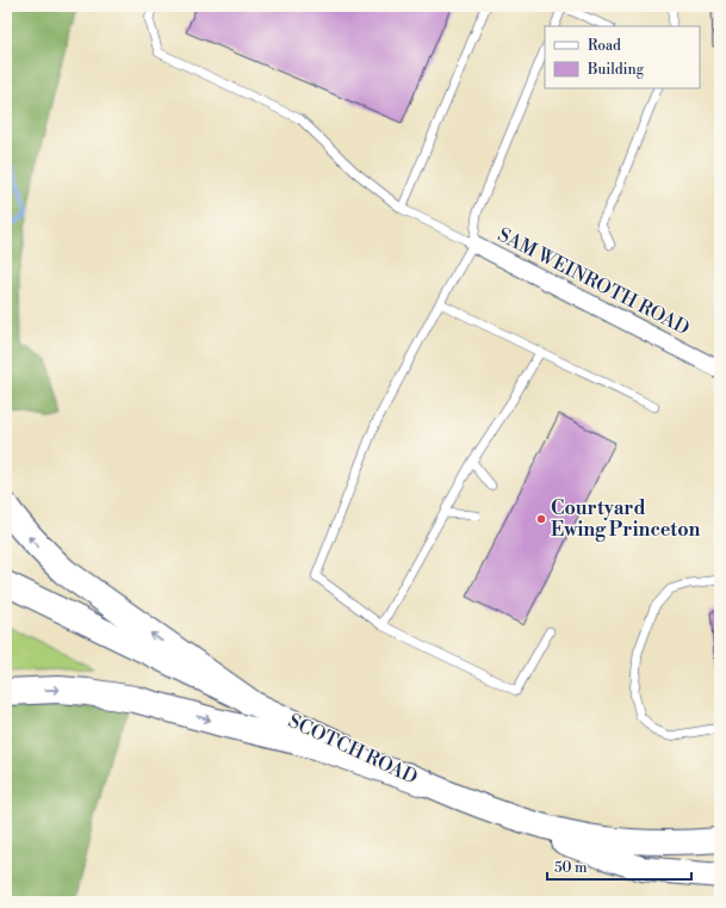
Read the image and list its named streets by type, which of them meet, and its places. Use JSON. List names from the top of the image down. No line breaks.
{"streets":{"main road":["SCOTCH ROAD"],"street":["SAM WEINROTH ROAD"]},"places":["Courtyard Ewing Princeton"],"legend":["Road","Building"],"scale_bar":"50 m"}
